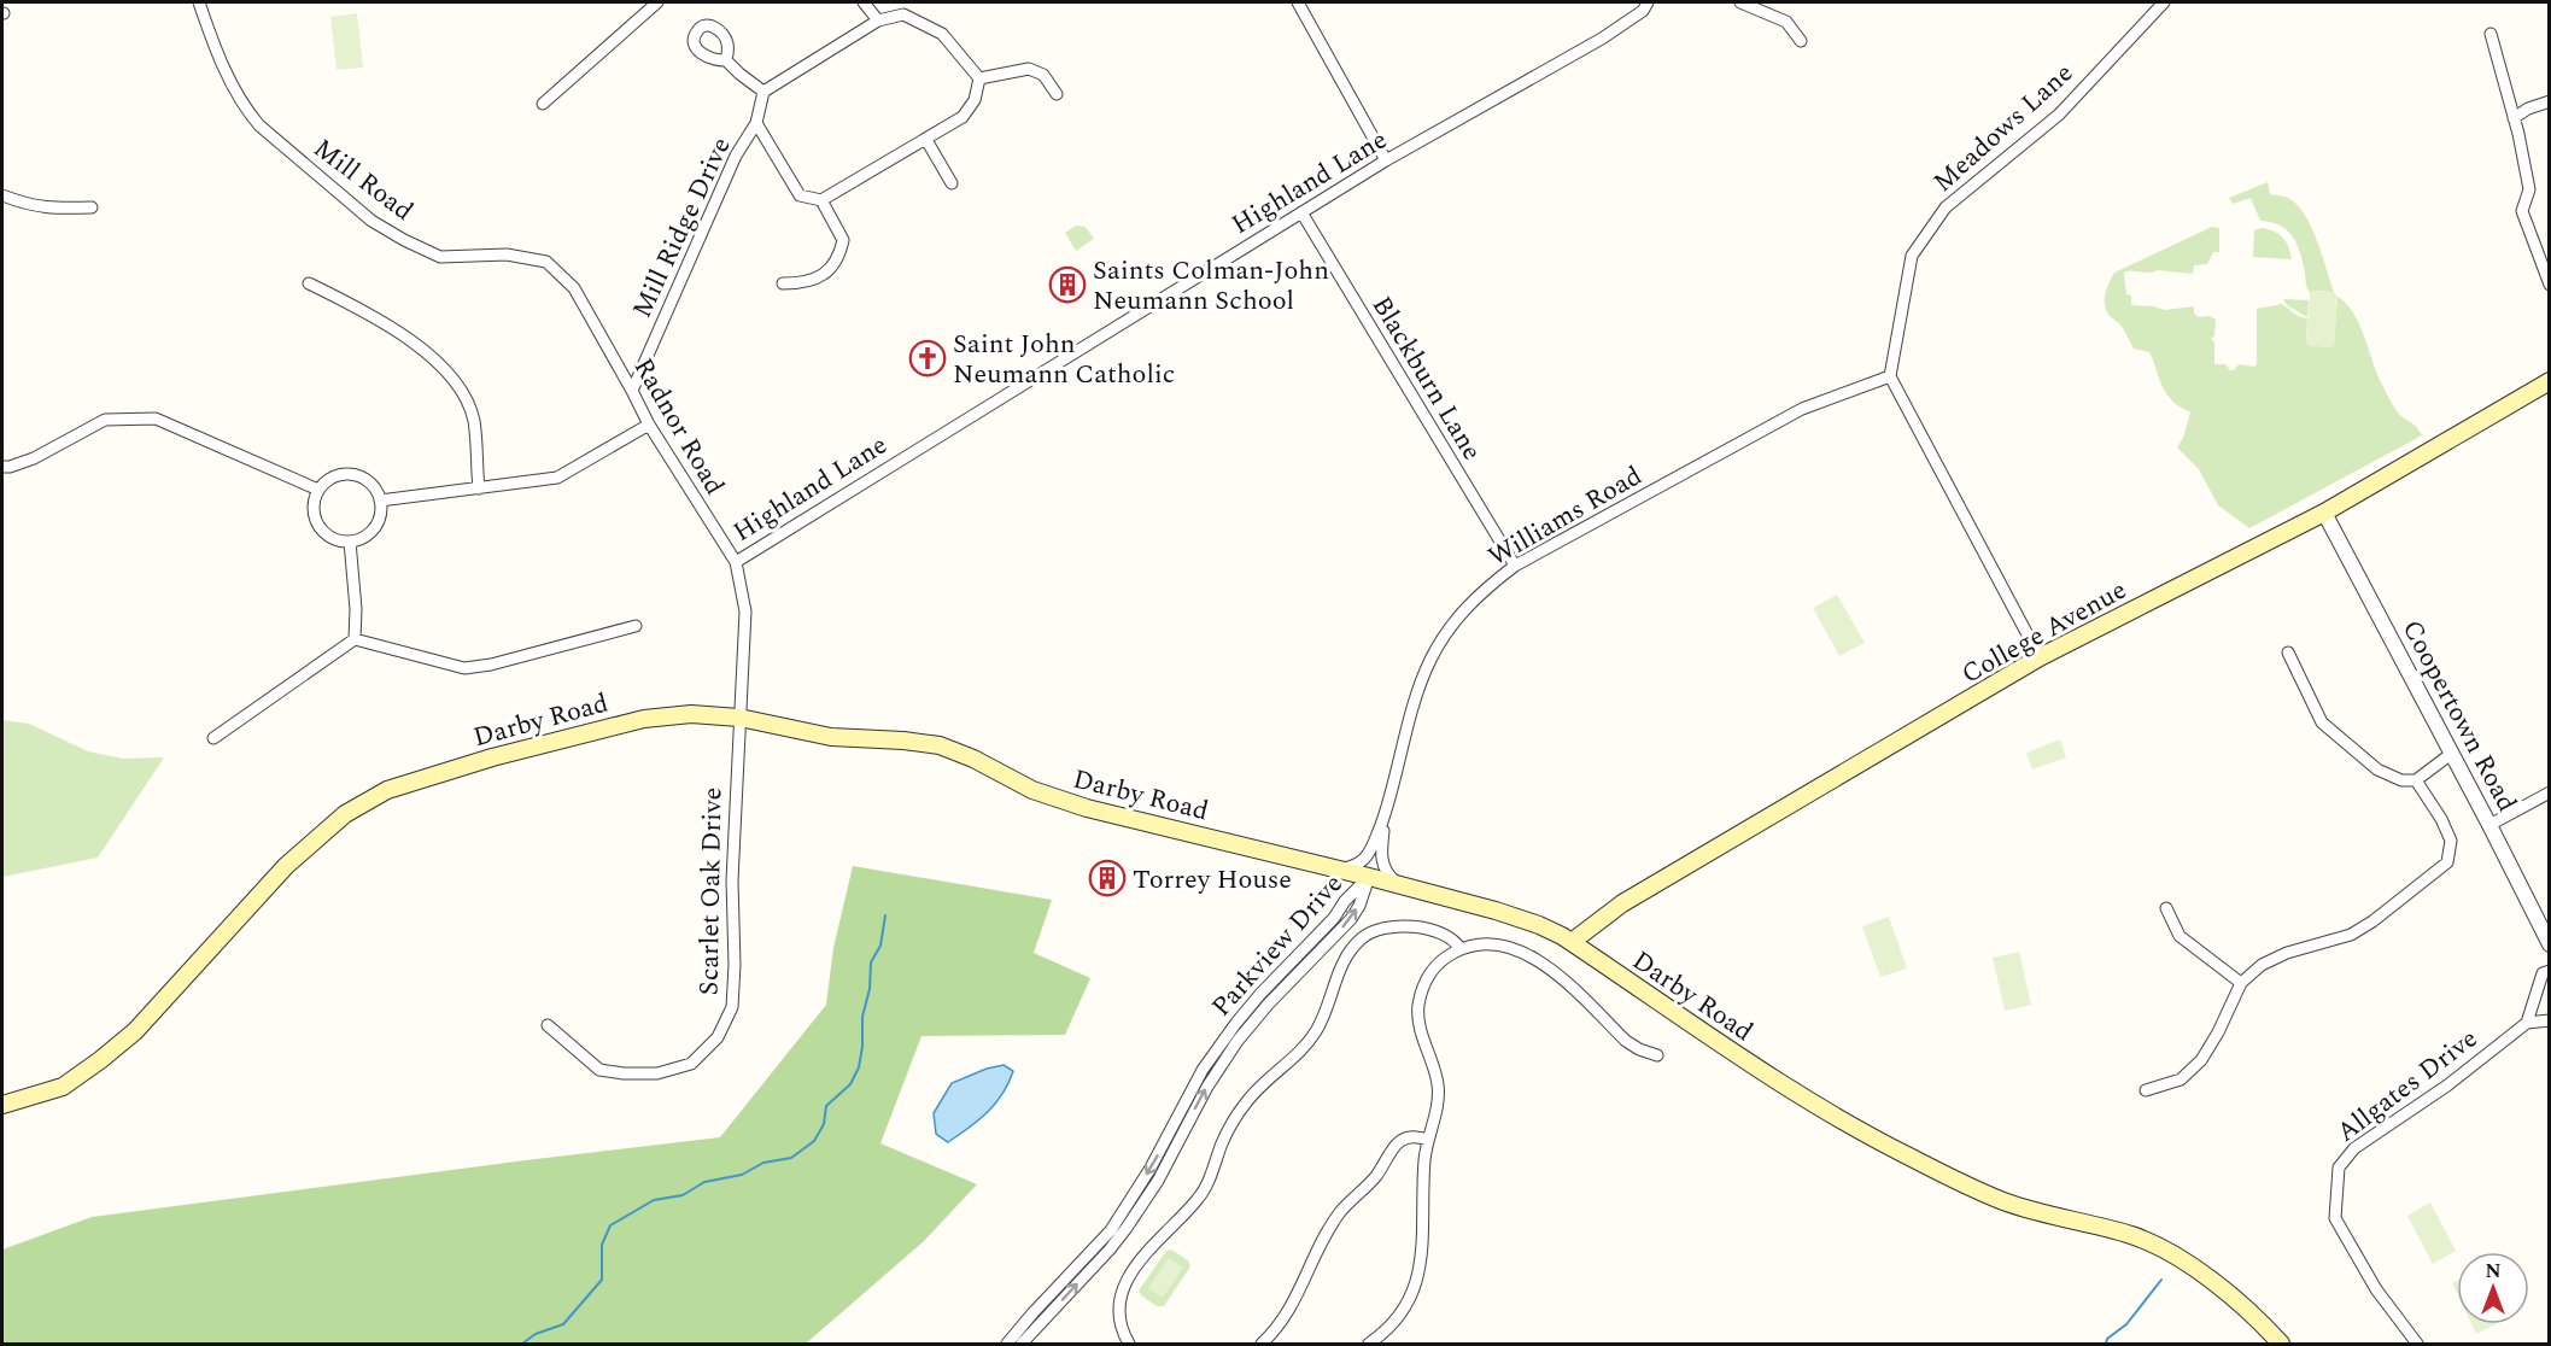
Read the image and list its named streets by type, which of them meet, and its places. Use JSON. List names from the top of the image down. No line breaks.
{"streets":{"main road":["College Avenue","Darby Road"],"street":["Meadows Lane","Mill Road","Highland Lane","Mill Ridge Drive","Blackburn Lane","Radnor Road","Williams Road","Coopertown Road","Scarlet Oak Drive","Parkview Drive","Allgates Drive"]},"crossings":[["Meadows Lane","Williams Road"],["Mill Road","Radnor Road"],["Highland Lane","Blackburn Lane"],["Highland Lane","Radnor Road"],["Mill Ridge Drive","Radnor Road"],["Blackburn Lane","Williams Road"],["Radnor Road","Darby Road"],["Radnor Road","Scarlet Oak Drive"],["Williams Road","Darby Road"],["College Avenue","Coopertown Road"],["College Avenue","Darby Road"],["Darby Road","Scarlet Oak Drive"],["Darby Road","Parkview Drive"]],"places":{"building":["Saints Colman-John Neumann School","Torrey House"],"church":["Saint John Neumann Catholic"]},"north":"top"}
